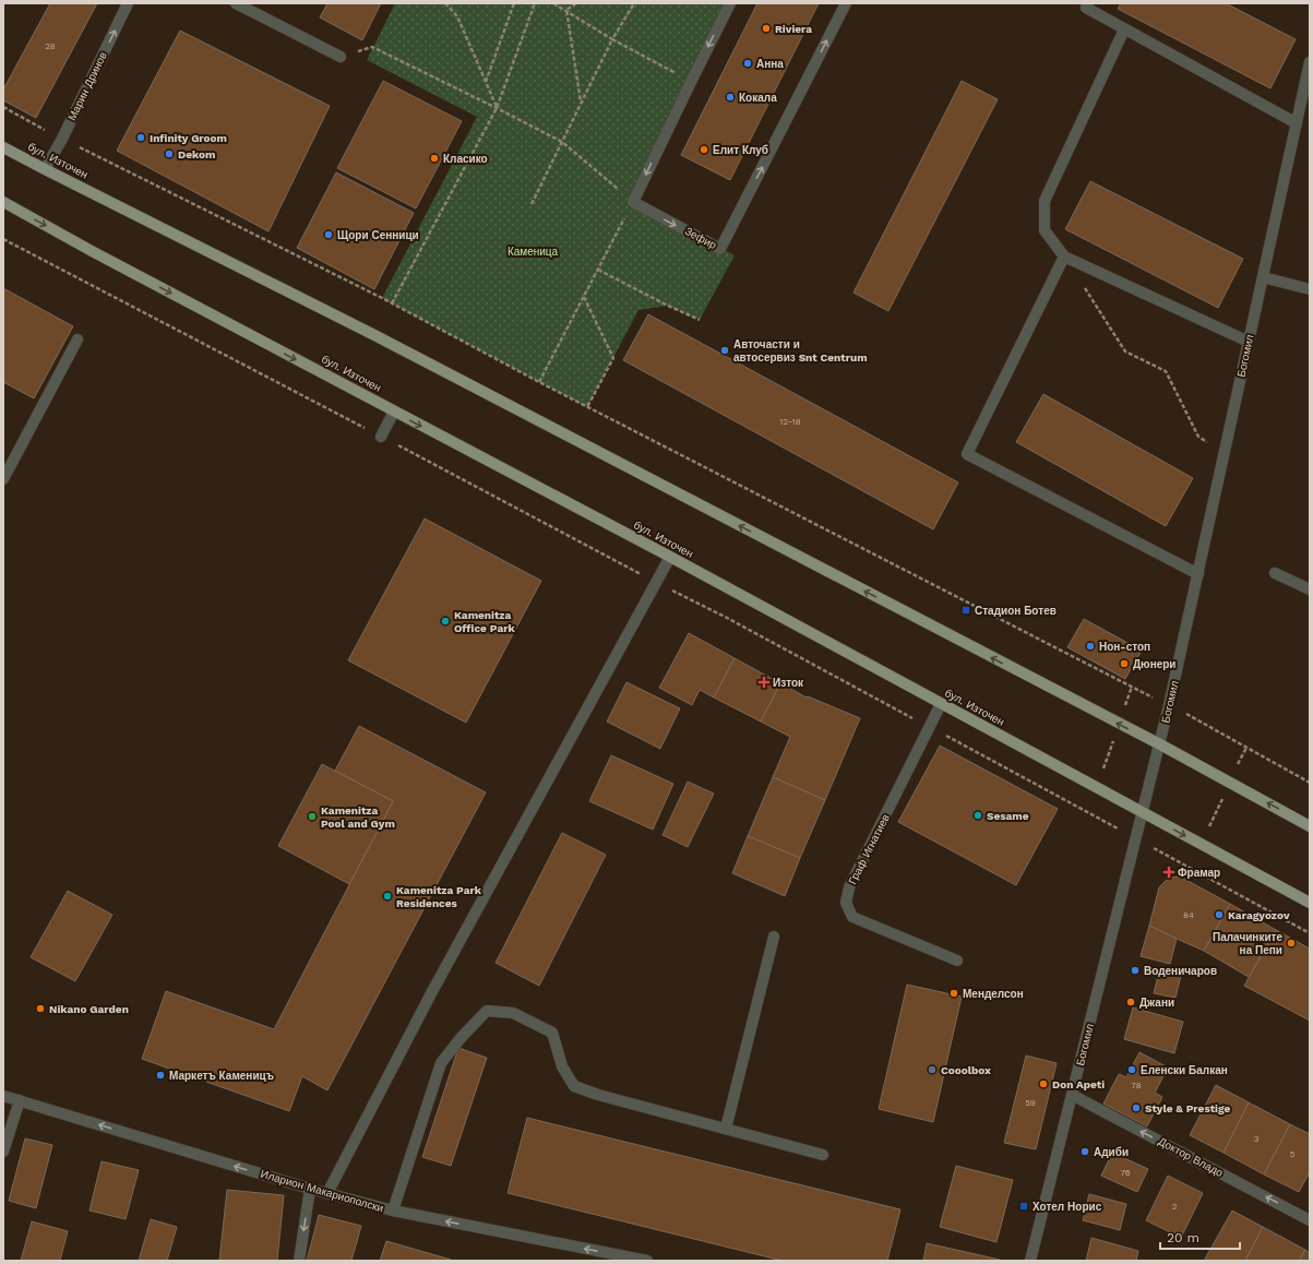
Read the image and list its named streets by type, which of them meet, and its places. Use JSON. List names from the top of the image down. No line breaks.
{"streets":{"main road":["бул. Източен"],"street":["Марин Дринов","Зефир","Богомил","Граф Игнатиев","Доктор Владо","Иларион Макариополски"]},"crossings":[["Марин Дринов","бул. Източен"],["бул. Източен","Богомил"],["бул. Източен","Граф Игнатиев"],["Богомил","Доктор Владо"]],"one_way":["Марин Дринов","Доктор Владо","Иларион Макариополски"],"parks":["Каменица"],"places":{"other":["Riviera","Анна","Кокала","Infinity Groom","Елит Клуб","Dekom","Класико","Щори Сенници","Авточасти и автосервиз Snt Centrum","Kamenitza Office Park","Нон-стоп","Дюнери","Sesame","Kamenitza Pool and Gym","Kamenitza Park Residences","Karagyozov","Палачинките на Пепи","Воденичаров","Менделсон","Джани","Nikano Garden","Cooolbox","Еленски Балкан","Маркетъ Каменицъ","Don Apeti","Style & Prestige","Адиби"],"transit":["Стадион Ботев","Хотел Норис"],"health":["Изток","Фрамар"]},"house_numbers":["28","12-18","84","78","59","3","5","76","2"],"scale_bar":"20 m"}
